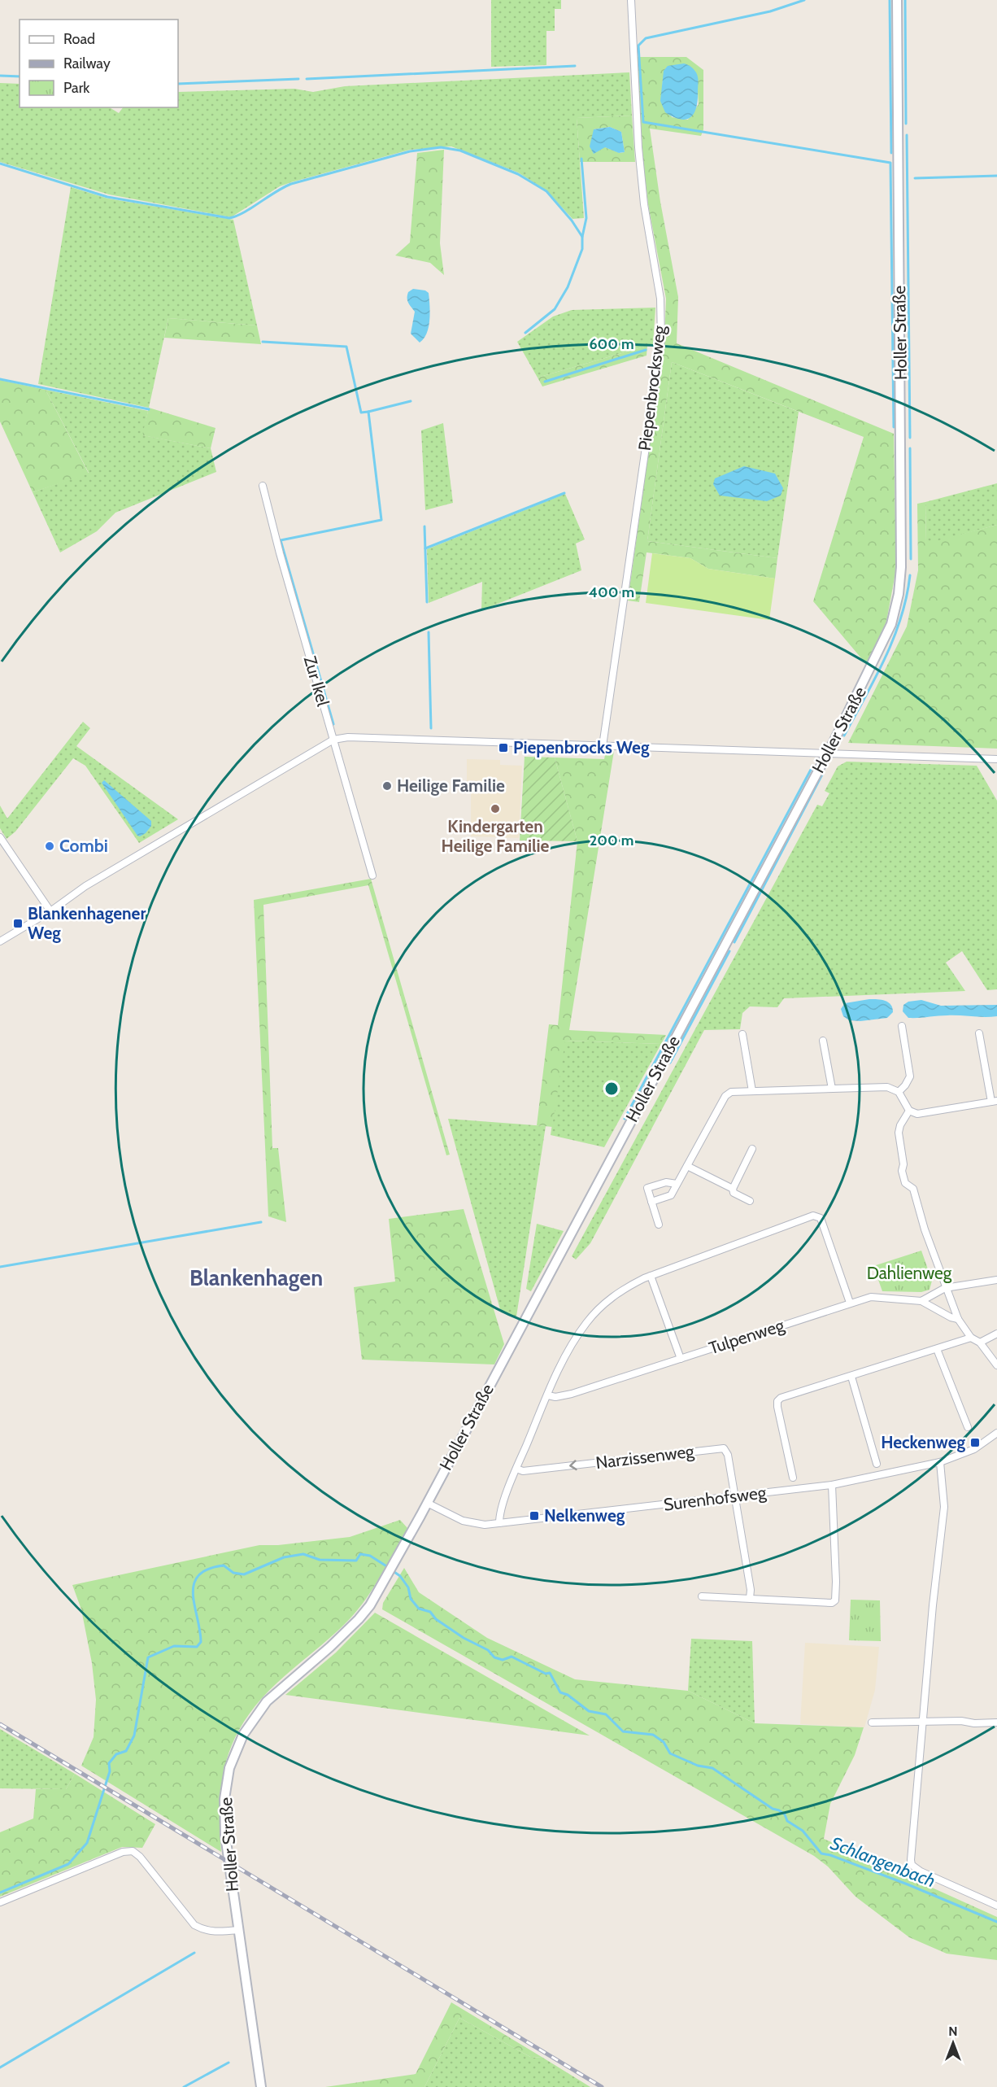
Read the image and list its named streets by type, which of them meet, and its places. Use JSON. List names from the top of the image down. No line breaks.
{"streets":{"street":["Holler Straße","Piepenbrocksweg","Zur Ikel","Tulpenweg","Narzissenweg","Surenhofsweg"]},"crossings":[["Holler Straße","Surenhofsweg"],["Narzissenweg","Surenhofsweg"]],"one_way":["Narzissenweg"],"districts":["Blankenhagen"],"water":["Schlangenbach"],"parks":["Dahlienweg"],"places":{"transit":["Piepenbrocks Weg","Blankenhagener Weg","Heckenweg","Nelkenweg"],"other":["Heilige Familie","Kindergarten Heilige Familie","Combi"]},"legend":["Road","Railway","Park"],"north":"top","rings":["600 m","400 m","200 m"]}
